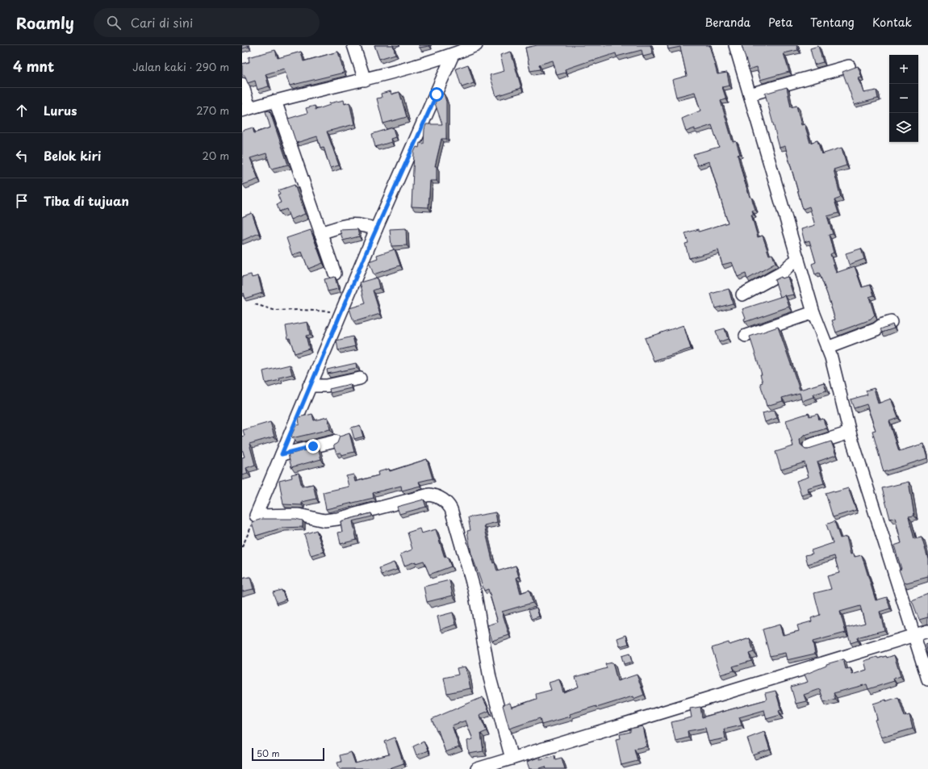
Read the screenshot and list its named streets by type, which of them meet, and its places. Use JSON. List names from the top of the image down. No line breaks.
{"scale_bar":"50 m","page":{"header":"Roamly","search":"Cari di sini","nav":["Beranda","Peta","Tentang","Kontak"],"heading":["4 mnt","Jalan kaki · 290 m"],"map_buttons":["+","−"],"list":[["Lurus","270 m"],["Belok kiri","20 m"],"Tiba di tujuan"],"scale":"50 m"}}
